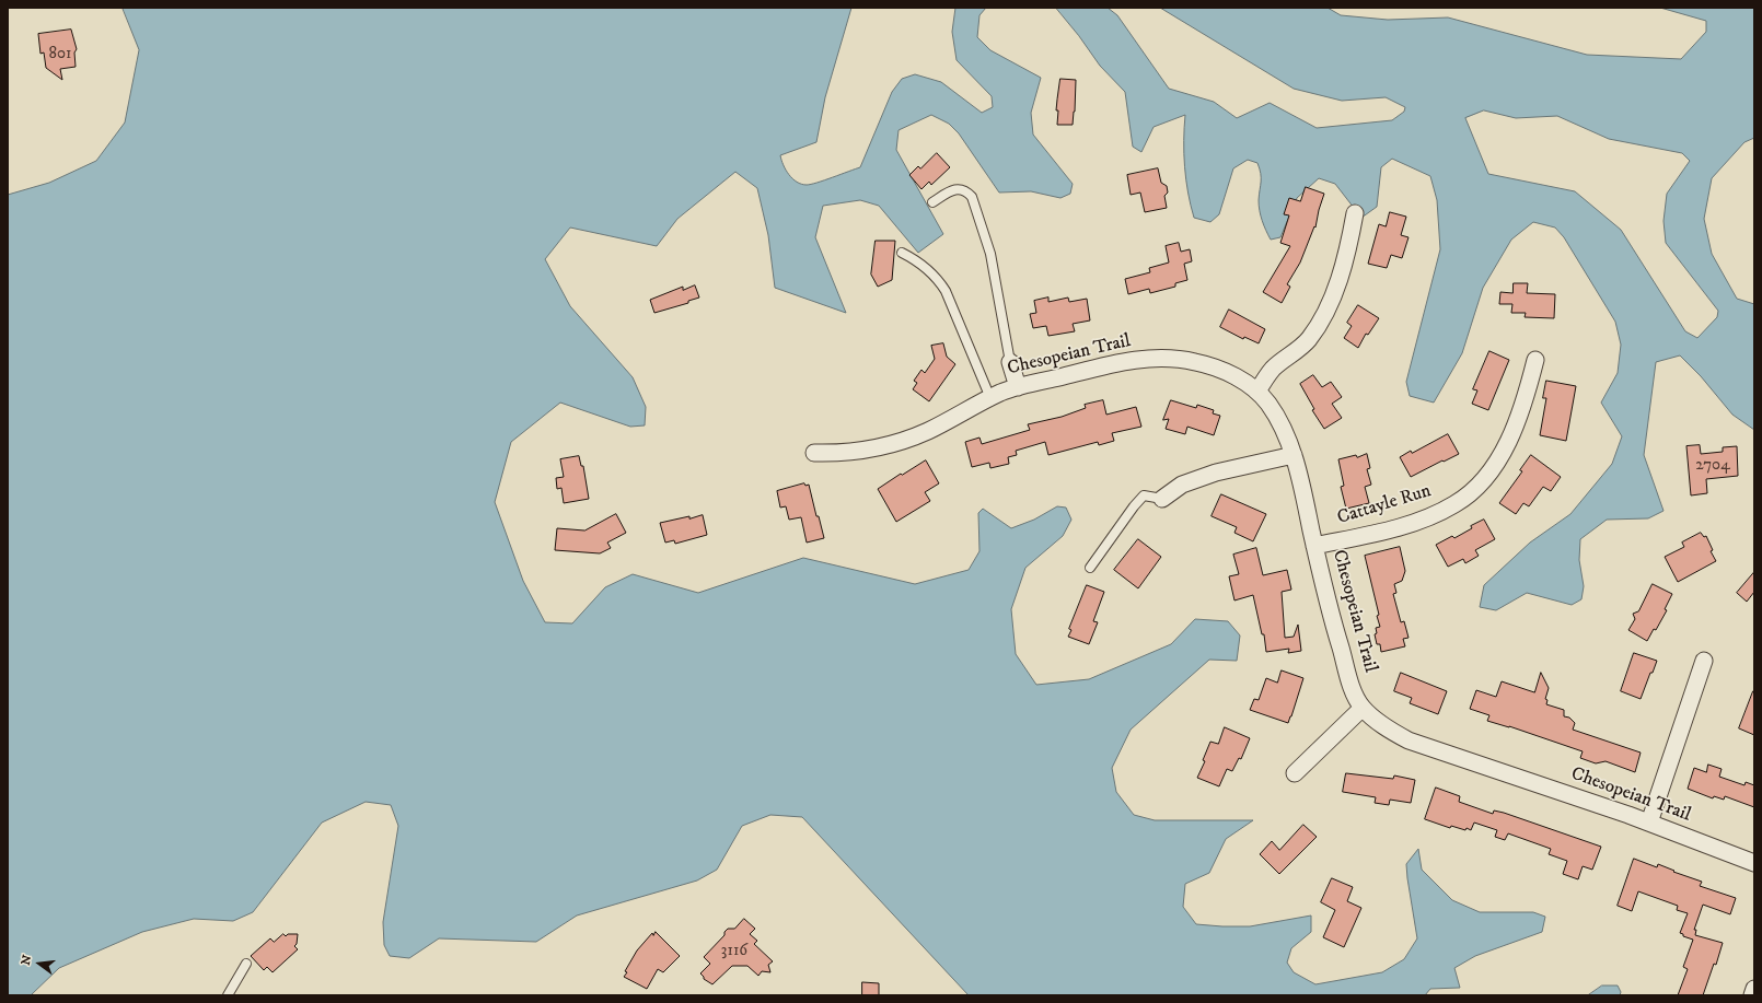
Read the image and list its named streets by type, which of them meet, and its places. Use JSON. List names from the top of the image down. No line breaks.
{"streets":{"street":["Chesopeian Trail","Cattayle Run"]},"crossings":[["Chesopeian Trail","Cattayle Run"]],"house_numbers":["801","2704","3116"],"north":"left"}
